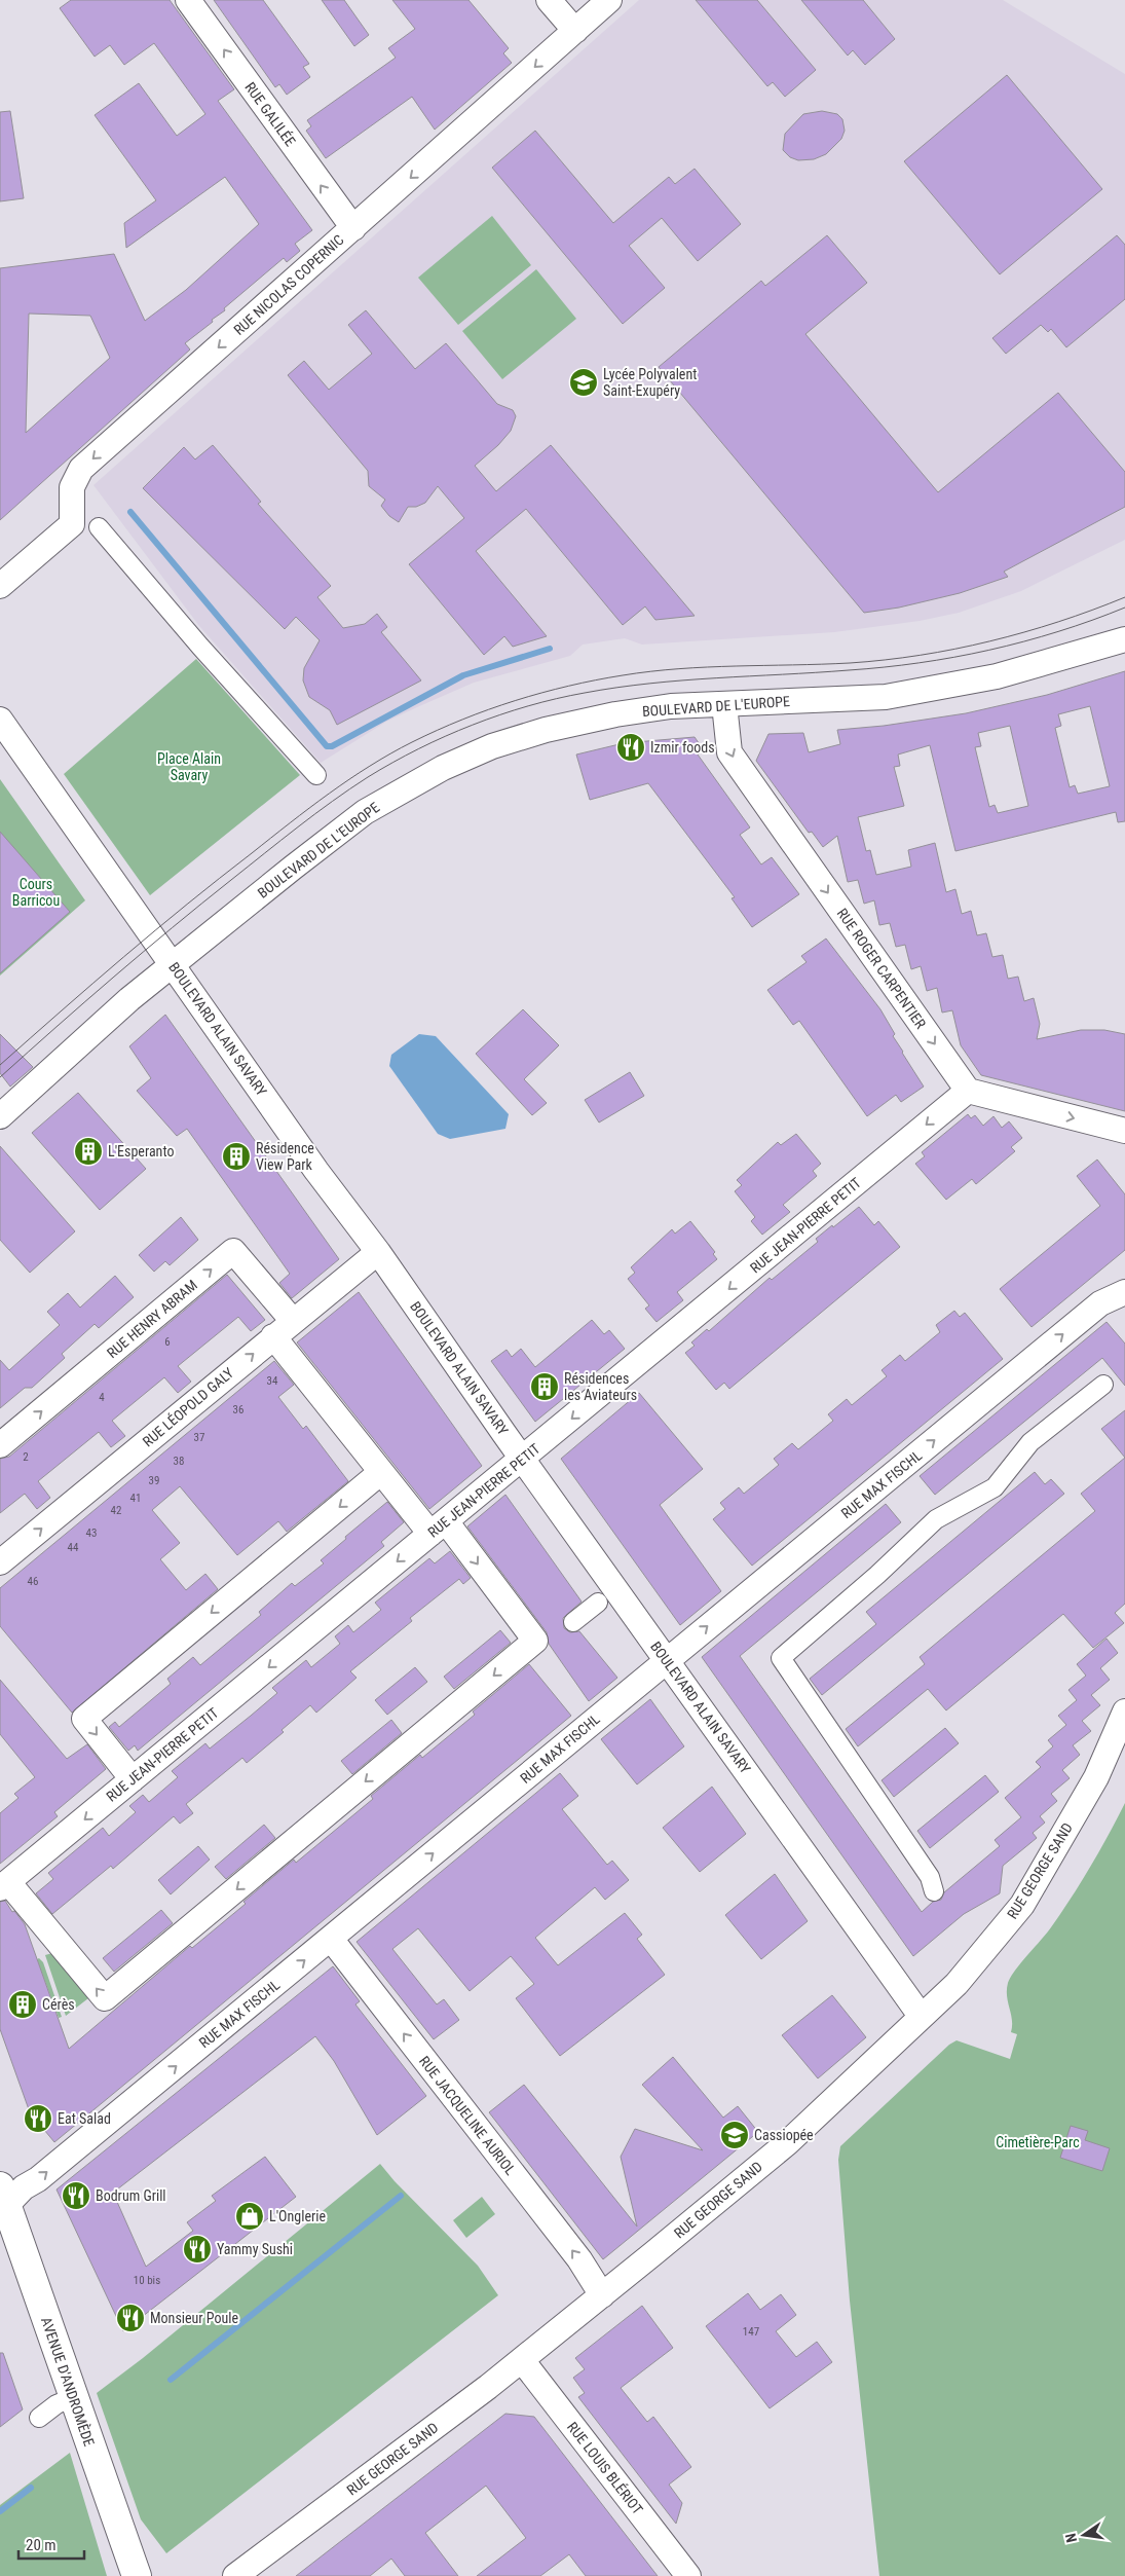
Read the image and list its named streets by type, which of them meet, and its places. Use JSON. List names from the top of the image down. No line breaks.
{"streets":{"street":["RUE GALILÉE","RUE NICOLAS COPERNIC","BOULEVARD DE L'EUROPE","RUE ROGER CARPENTIER","BOULEVARD ALAIN SAVARY","RUE JEAN-PIERRE PETIT","RUE HENRY ABRAM","RUE LÉOPOLD GALY","RUE MAX FISCHL","RUE GEORGE SAND","RUE JACQUELINE AURIOL","AVENUE D'ANDROMÈDE","RUE LOUIS BLÉRIOT"]},"crossings":[["RUE GALILÉE","RUE NICOLAS COPERNIC"],["BOULEVARD DE L'EUROPE","RUE ROGER CARPENTIER"],["BOULEVARD DE L'EUROPE","BOULEVARD ALAIN SAVARY"],["RUE ROGER CARPENTIER","RUE JEAN-PIERRE PETIT"],["BOULEVARD ALAIN SAVARY","RUE JEAN-PIERRE PETIT"],["BOULEVARD ALAIN SAVARY","RUE LÉOPOLD GALY"],["BOULEVARD ALAIN SAVARY","RUE MAX FISCHL"],["BOULEVARD ALAIN SAVARY","RUE GEORGE SAND"],["RUE HENRY ABRAM","RUE LÉOPOLD GALY"],["RUE MAX FISCHL","RUE JACQUELINE AURIOL"],["RUE MAX FISCHL","AVENUE D'ANDROMÈDE"],["RUE GEORGE SAND","RUE JACQUELINE AURIOL"],["RUE GEORGE SAND","RUE LOUIS BLÉRIOT"]],"one_way":["RUE GALILÉE","RUE NICOLAS COPERNIC","RUE ROGER CARPENTIER","RUE JEAN-PIERRE PETIT","RUE HENRY ABRAM","RUE LÉOPOLD GALY","RUE MAX FISCHL","RUE JACQUELINE AURIOL"],"parks":["Place Alain Savary","Cours Barricou","Cimetière-Parc"],"places":{"school or university":["Lycée Polyvalent Saint-Exupéry","Cassiopée"],"restaurant":["Izmir foods","Eat Salad","Bodrum Grill","Yammy Sushi","Monsieur Poule"],"building":["L'Esperanto","Résidence View Park","Résidences les Aviateurs","Cérès"],"shop":["L'Onglerie"]},"house_numbers":["6","34","4","36","37","2","38","39","41","42","43","44","46","10 bis","147"],"scale_bar":"20 m","north":"left"}
